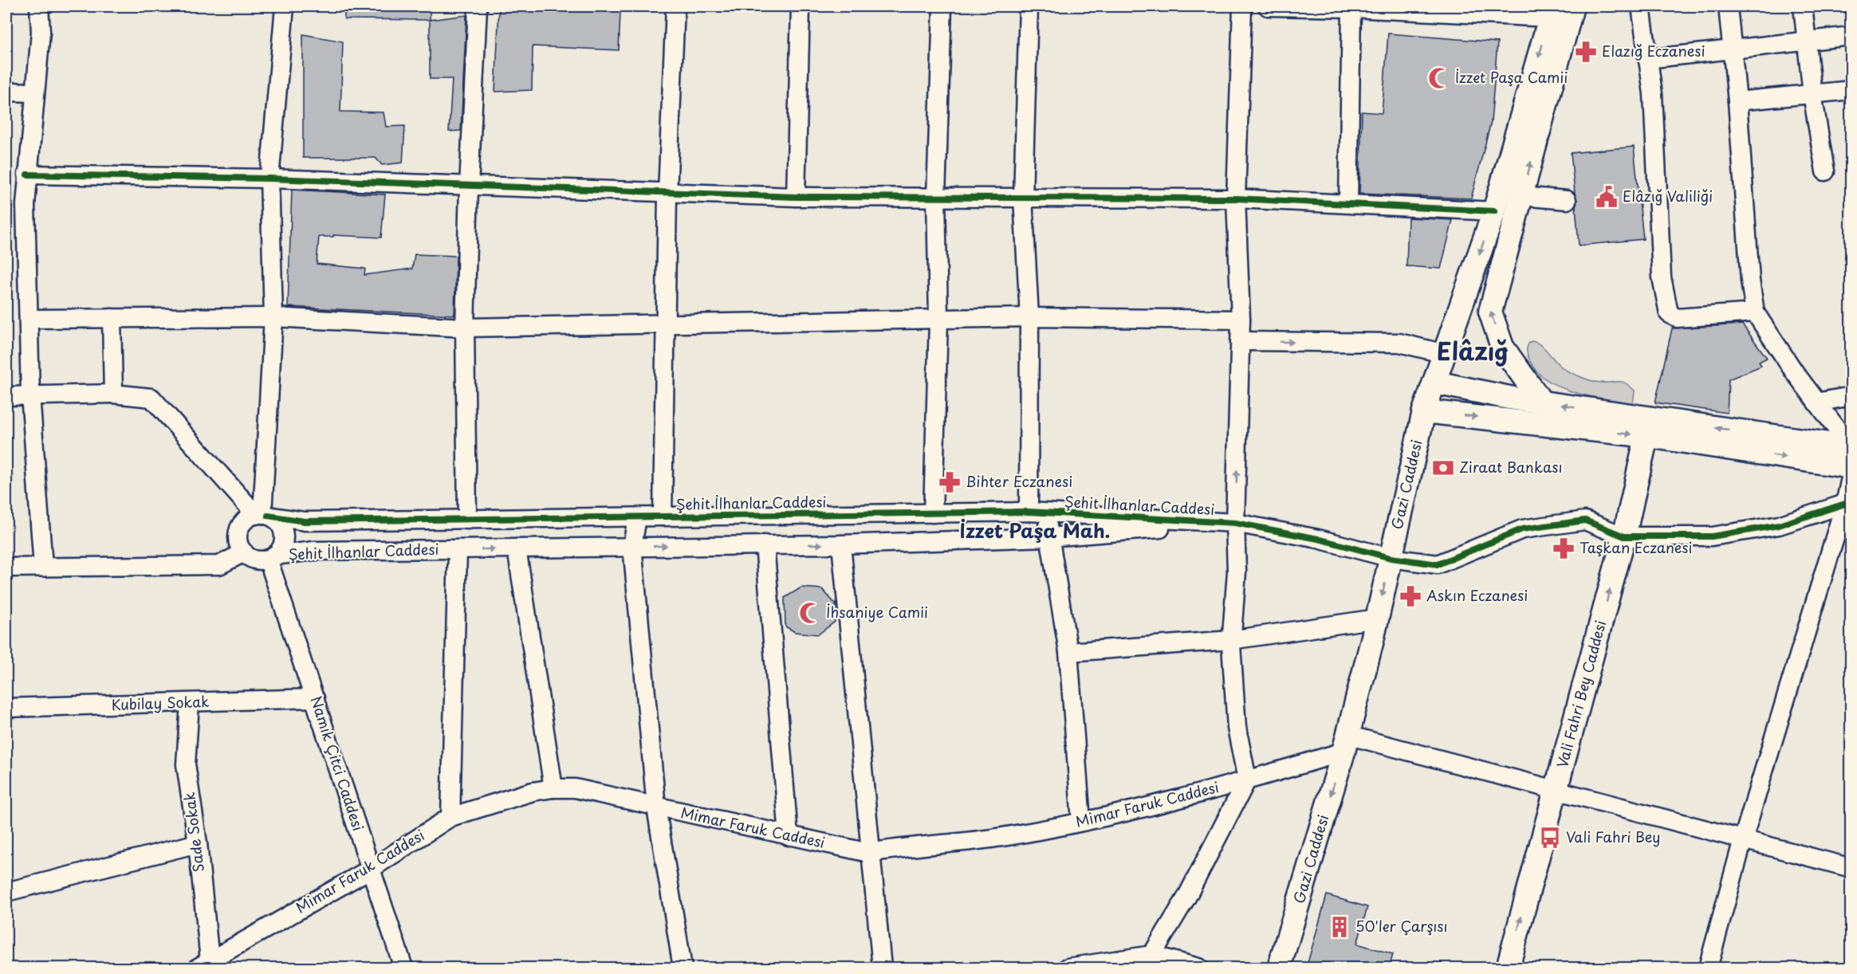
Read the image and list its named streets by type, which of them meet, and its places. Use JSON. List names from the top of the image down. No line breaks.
{"streets":{"main road":["Gazi Caddesi","Vali Fahri Bey Caddesi"],"street":["Şehit İlhanlar Caddesi","Kubilay Sokak","Namık Çitci Caddesi","Mimar Faruk Caddesi","Sade Sokak"]},"crossings":[["Gazi Caddesi","Mimar Faruk Caddesi"],["Şehit İlhanlar Caddesi","Namık Çitci Caddesi"],["Kubilay Sokak","Namık Çitci Caddesi"],["Kubilay Sokak","Sade Sokak"],["Namık Çitci Caddesi","Mimar Faruk Caddesi"],["Mimar Faruk Caddesi","Sade Sokak"]],"one_way":["Gazi Caddesi","Vali Fahri Bey Caddesi"],"districts":["Elâzığ","İzzet Paşa Mah."],"places":{"pharmacy":["Elazığ Eczanesi","Bihter Eczanesi","Taşkan Eczanesi","Askın Eczanesi"],"mosque":["İzzet Paşa Camii","İhsaniye Camii"],"public building":["Elâzığ Valiliği"],"bank":["Ziraat Bankası"],"bus stop":["Vali Fahri Bey"],"building":["50'ler Çarşısı"]}}
